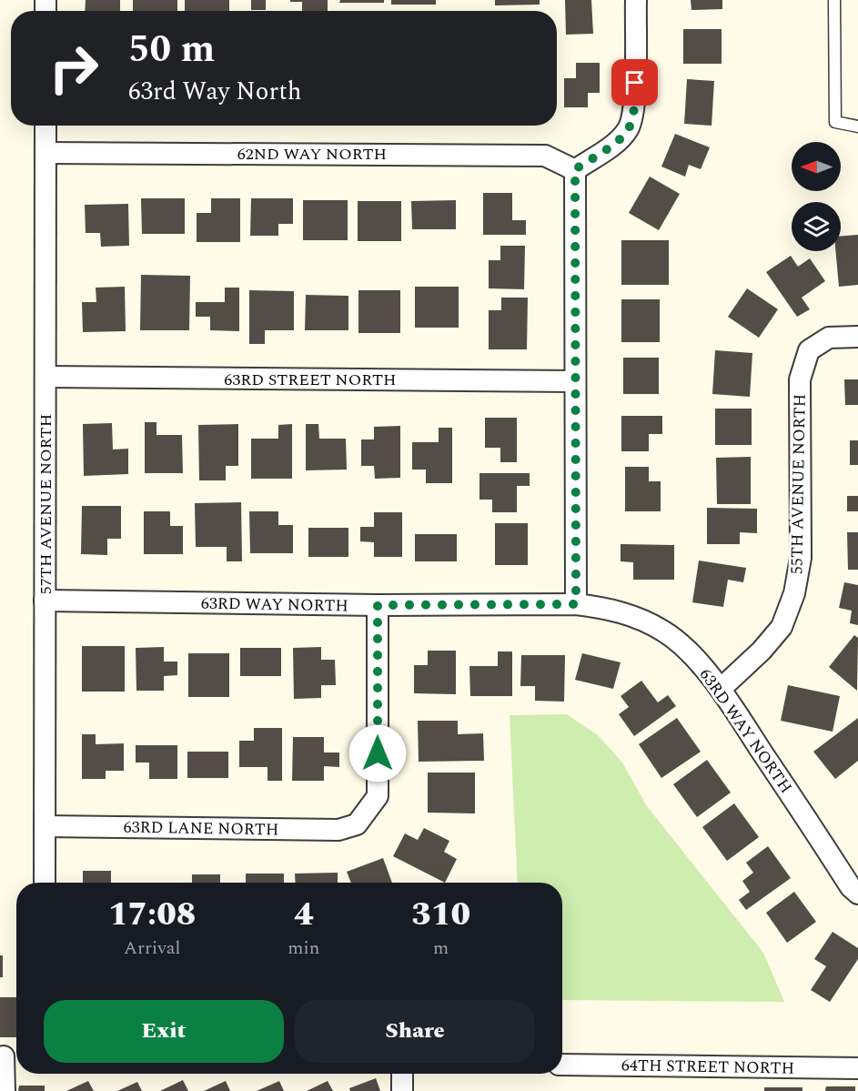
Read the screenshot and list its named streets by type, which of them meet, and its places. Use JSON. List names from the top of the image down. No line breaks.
{"streets":{"street":["62ND WAY NORTH","63RD STREET NORTH","55TH AVENUE NORTH","57TH AVENUE NORTH","63RD WAY NORTH","63RD LANE NORTH","64TH STREET NORTH"]},"crossings":[["62ND WAY NORTH","57TH AVENUE NORTH"],["63RD STREET NORTH","57TH AVENUE NORTH"],["55TH AVENUE NORTH","63RD WAY NORTH"],["57TH AVENUE NORTH","63RD WAY NORTH"],["57TH AVENUE NORTH","63RD LANE NORTH"],["63RD WAY NORTH","63RD LANE NORTH"]],"north":"left","page":{"turn":["50 m","63rd Way North"],"eta":["17:08","Arrival","4","min","310","m"],"buttons":["Exit","Share"]}}
